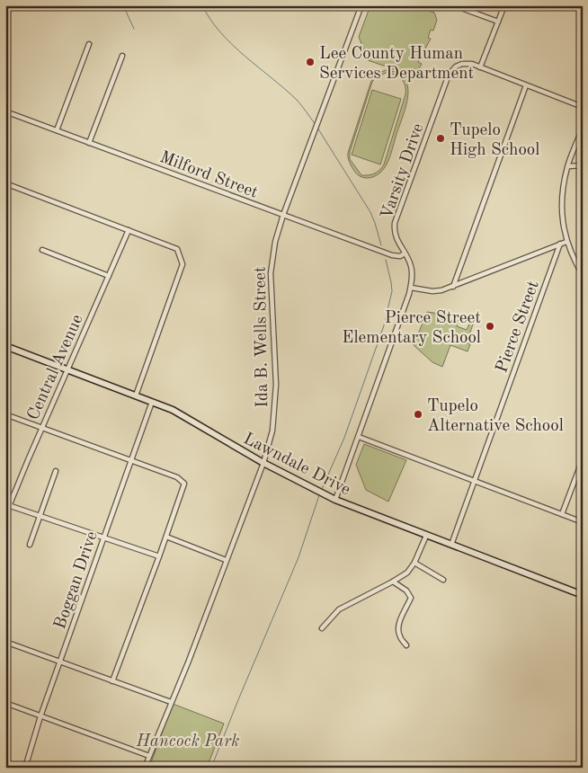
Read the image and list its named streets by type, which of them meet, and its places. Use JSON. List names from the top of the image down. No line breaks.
{"streets":{"street":["Varsity Drive","Milford Street","Pierce Street","Ida B. Wells Street","Central Avenue","Lawndale Drive","Boggan Drive"]},"crossings":[["Varsity Drive","Milford Street"],["Varsity Drive","Lawndale Drive"],["Milford Street","Ida B. Wells Street"],["Pierce Street","Lawndale Drive"],["Ida B. Wells Street","Lawndale Drive"],["Central Avenue","Lawndale Drive"],["Lawndale Drive","Boggan Drive"]],"parks":["Hancock Park"],"places":["Lee County Human Services Department","Tupelo High School","Pierce Street Elementary School","Tupelo Alternative School"]}
